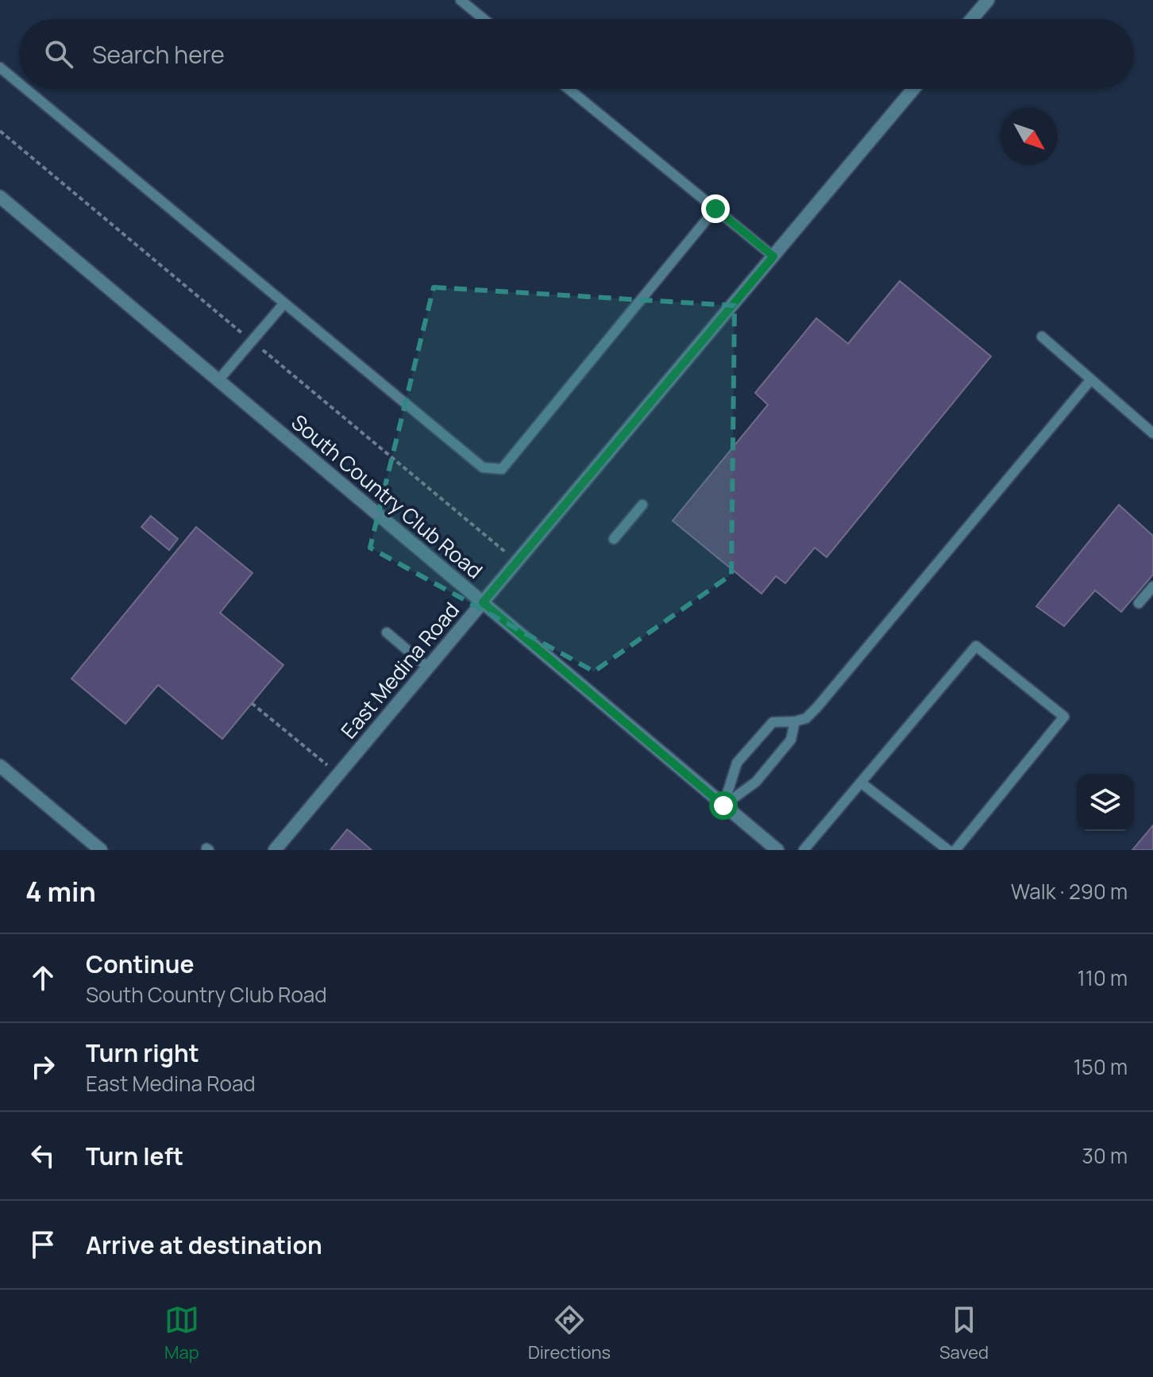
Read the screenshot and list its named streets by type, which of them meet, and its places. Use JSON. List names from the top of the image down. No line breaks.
{"streets":{"street":["South Country Club Road","East Medina Road"]},"crossings":[["South Country Club Road","East Medina Road"]],"north":"bottom right","page":{"search":"Search here","heading":["4 min","Walk · 290 m"],"list":[["Continue","South Country Club Road","110 m"],["Turn right","East Medina Road","150 m"],["Turn left","30 m"],"Arrive at destination"],"nav":["Map","Directions","Saved"]}}
